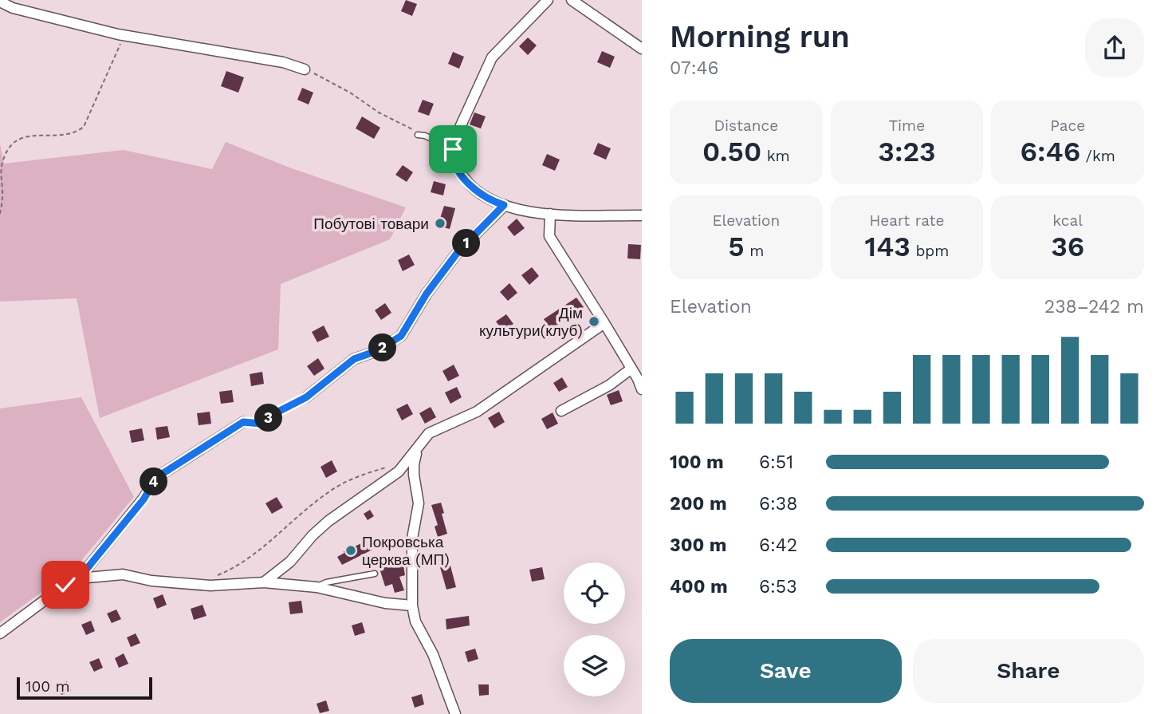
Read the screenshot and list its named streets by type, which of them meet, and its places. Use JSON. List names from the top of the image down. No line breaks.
{"places":["Побутові товари","Дім культури(клуб)","Покровська церква (МП)"],"scale_bar":"100 m","page":{"heading":["Morning run","07:46"],"stats":[["Distance","0.50 km"],["Time","3:23"],["Pace","6:46 /km"],["Elevation","5 m"],["Heart rate","143 bpm"],["kcal","36"]],"pins":["1","2","3","4"],"chart":["Elevation","238–242 m"],"list":[{"name":"100 m","note":"6:51"},{"name":"200 m","note":"6:38"},{"name":"300 m","note":"6:42"},{"name":"400 m","note":"6:53"}],"buttons":["Save","Share"],"scale":"100 m"}}
